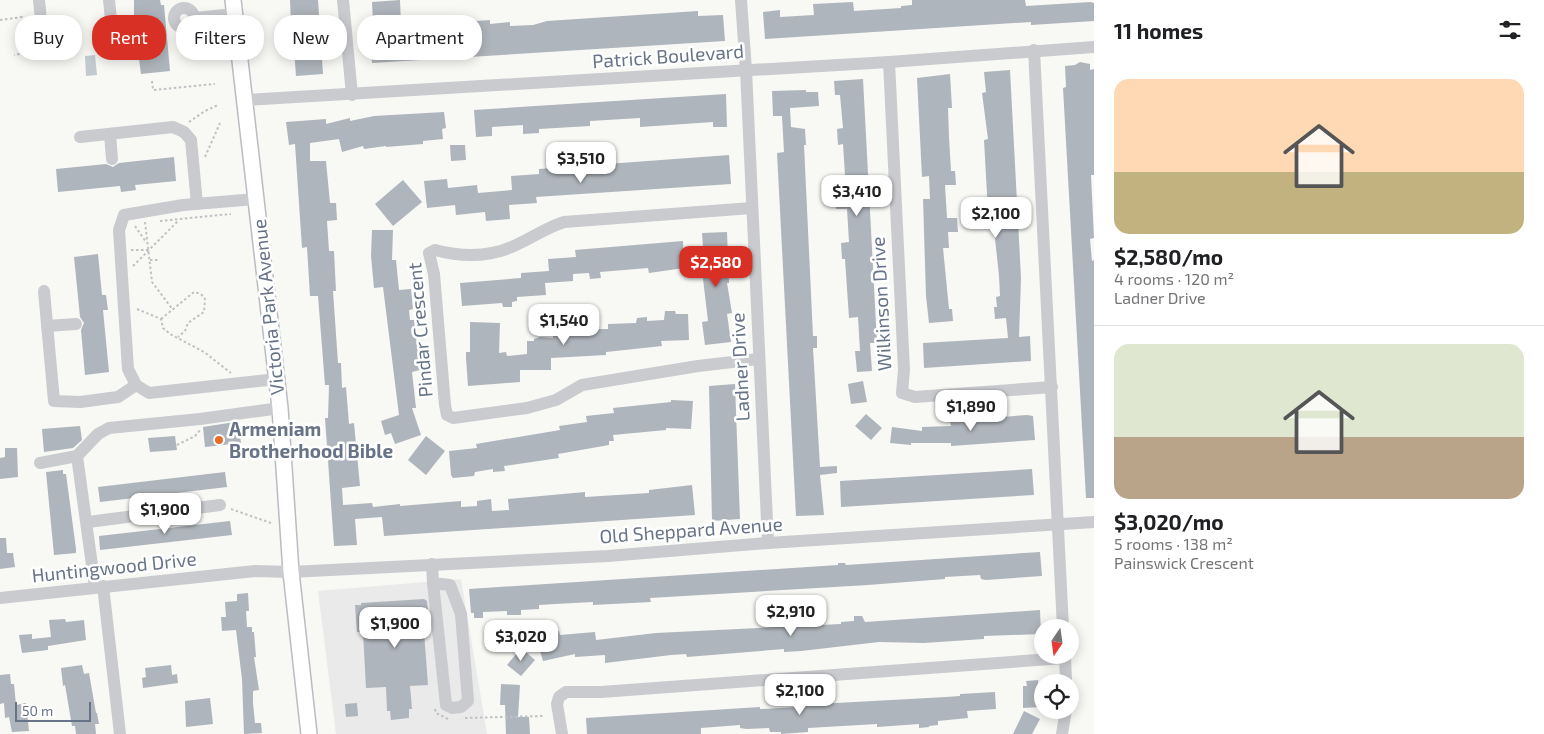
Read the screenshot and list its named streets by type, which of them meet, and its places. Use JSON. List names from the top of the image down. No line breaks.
{"streets":{"main road":["Victoria Park Avenue"],"street":["Patrick Boulevard","Wilkinson Drive","Pindar Crescent","Ladner Drive","Old Sheppard Avenue","Huntingwood Drive"]},"crossings":[["Patrick Boulevard","Wilkinson Drive"],["Patrick Boulevard","Victoria Park Avenue"],["Patrick Boulevard","Ladner Drive"],["Victoria Park Avenue","Old Sheppard Avenue"],["Victoria Park Avenue","Huntingwood Drive"],["Pindar Crescent","Ladner Drive"],["Ladner Drive","Old Sheppard Avenue"],["Old Sheppard Avenue","Huntingwood Drive"]],"places":["Armeniam Brotherhood Bible"],"scale_bar":"50 m","north":"bottom","page":{"heading":"11 homes","chip":["Buy","Rent","Filters","New","Apartment"],"list":[{"name":"$2,580/mo","note":"4 rooms · 120 m² · Ladner Drive"},{"name":"$3,020/mo","note":"5 rooms · 138 m² · Painswick Crescent"}],"price":["$3,510","$3,410","$2,100","$2,580","$1,540","$1,890","$1,900","$2,910","$1,900","$3,020","$2,100"],"scale":"50 m"}}
